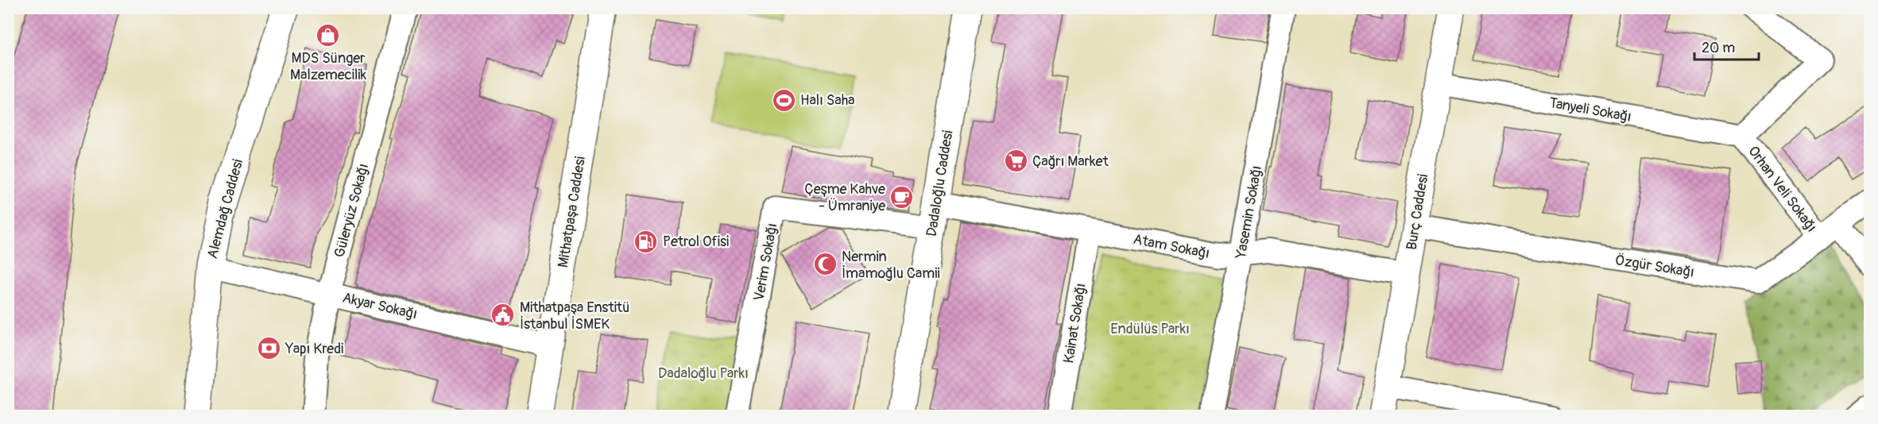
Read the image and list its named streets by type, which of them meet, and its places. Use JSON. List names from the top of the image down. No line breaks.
{"streets":{"main road":["Dadaloğlu Caddesi","Alemdağ Caddesi","Mithatpaşa Caddesi","Burç Caddesi"],"street":["Tanyeli Sokağı","Orhan Veli Sokağı","Güleryüz Sokağı","Yasemin Sokağı","Atam Sokağı","Verim Sokağı","Özgür Sokağı","Akyar Sokağı","Kainat Sokağı"]},"crossings":[["Tanyeli Sokağı","Orhan Veli Sokağı"],["Tanyeli Sokağı","Burç Caddesi"],["Dadaloğlu Caddesi","Atam Sokağı"],["Dadaloğlu Caddesi","Verim Sokağı"],["Orhan Veli Sokağı","Özgür Sokağı"],["Alemdağ Caddesi","Akyar Sokağı"],["Güleryüz Sokağı","Akyar Sokağı"],["Mithatpaşa Caddesi","Akyar Sokağı"],["Yasemin Sokağı","Atam Sokağı"],["Burç Caddesi","Atam Sokağı"],["Burç Caddesi","Özgür Sokağı"],["Atam Sokağı","Verim Sokağı"],["Atam Sokağı","Kainat Sokağı"]],"parks":["Endülüs Parkı","Dadaloğlu Parkı"],"places":{"shop":["MDS Sünger Malzemecilik"],"sports":["Halı Saha"],"supermarket":["Çağrı Market"],"cafe":["Çeşme Kahve - Ümraniye"],"fuel station":["Petrol Ofisi"],"mosque":["Nermin İmamoğlu Camii"],"public building":["Mithatpaşa Enstitü İstanbul İSMEK"],"bank":["Yapı Kredi"]},"scale_bar":"20 m"}
